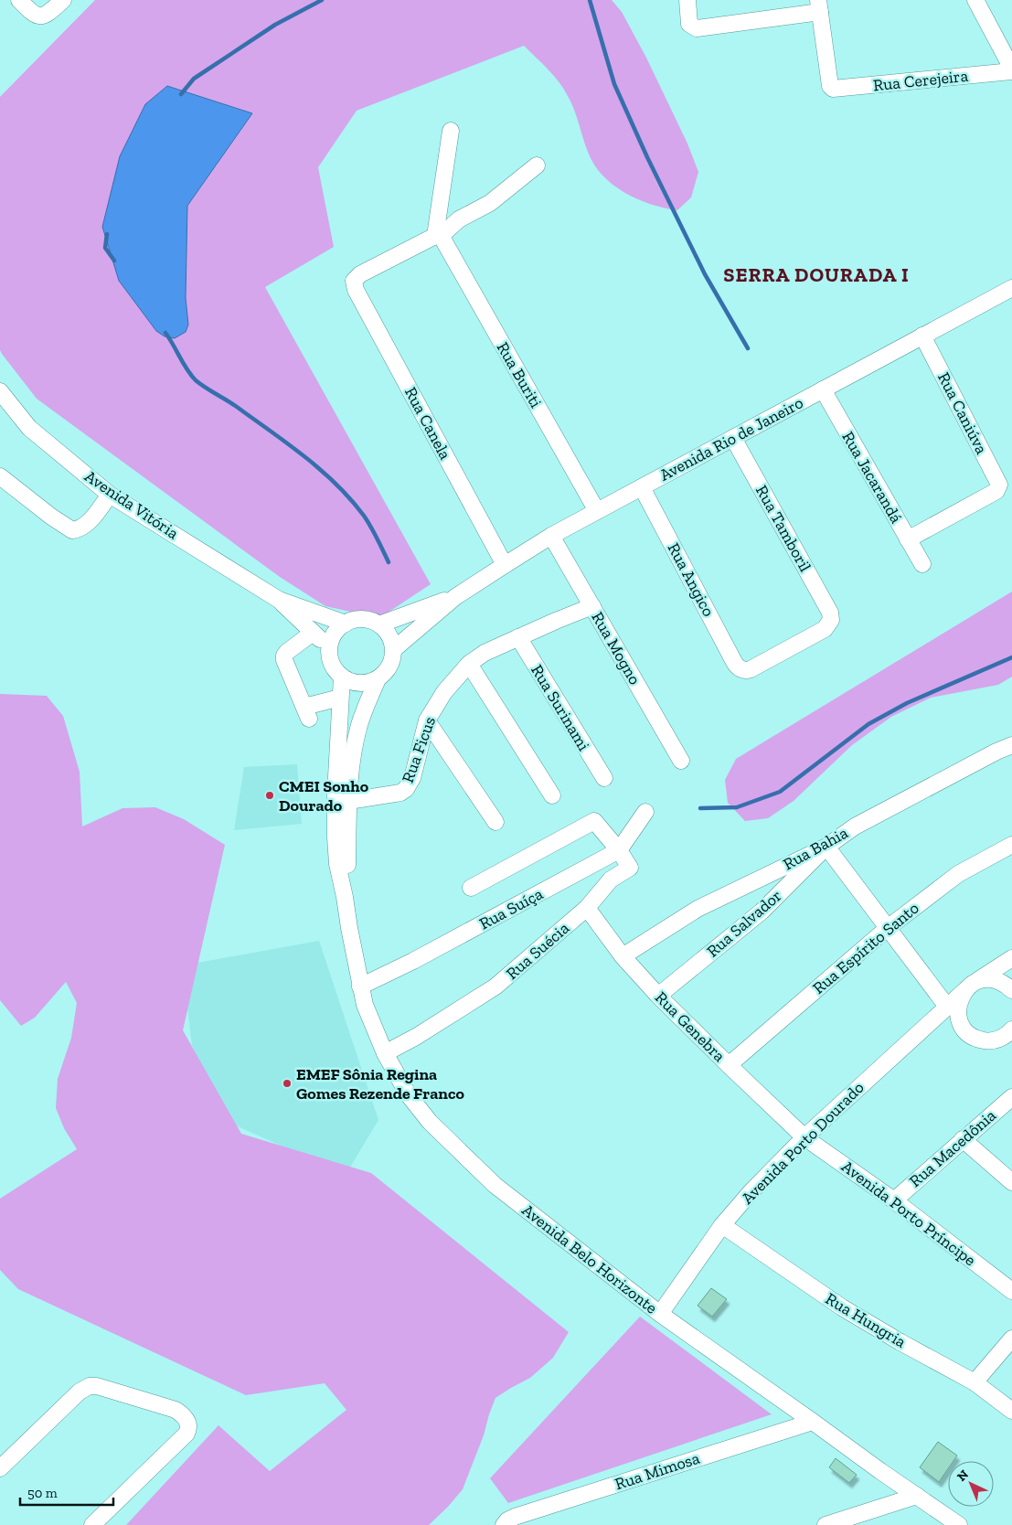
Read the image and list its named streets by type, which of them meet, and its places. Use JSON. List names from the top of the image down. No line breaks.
{"streets":{"street":["Rua Cerejeira","Rua Buriti","Rua Caniúva","Rua Canela","Avenida Rio de Janeiro","Rua Jacarandá","Avenida Vitória","Rua Tamboril","Rua Angico","Rua Mogno","Rua Surinami","Rua Ficus","Rua Bahia","Rua Suíça","Rua Salvador","Rua Espírito Santo","Rua Suécia","Rua Genebra","Avenida Porto Dourado","Rua Macedônia","Avenida Porto Príncipe","Avenida Belo Horizonte","Rua Hungria","Rua Mimosa"]},"crossings":[["Rua Buriti","Rua Canela"],["Rua Buriti","Avenida Rio de Janeiro"],["Rua Caniúva","Avenida Rio de Janeiro"],["Rua Caniúva","Rua Jacarandá"],["Rua Canela","Avenida Rio de Janeiro"],["Avenida Rio de Janeiro","Rua Jacarandá"],["Avenida Rio de Janeiro","Avenida Vitória"],["Avenida Rio de Janeiro","Rua Tamboril"],["Avenida Rio de Janeiro","Rua Angico"],["Avenida Rio de Janeiro","Rua Mogno"],["Avenida Rio de Janeiro","Avenida Belo Horizonte"],["Avenida Vitória","Avenida Belo Horizonte"],["Rua Tamboril","Rua Angico"],["Rua Mogno","Rua Ficus"],["Rua Surinami","Rua Ficus"],["Rua Ficus","Avenida Belo Horizonte"],["Rua Bahia","Rua Salvador"],["Rua Bahia","Rua Genebra"],["Rua Suíça","Rua Suécia"],["Rua Suíça","Avenida Belo Horizonte"],["Rua Salvador","Rua Genebra"],["Rua Espírito Santo","Rua Genebra"],["Rua Suécia","Rua Genebra"],["Rua Suécia","Avenida Belo Horizonte"],["Rua Genebra","Avenida Porto Dourado"],["Rua Genebra","Avenida Porto Príncipe"],["Avenida Porto Dourado","Avenida Porto Príncipe"],["Avenida Porto Dourado","Avenida Belo Horizonte"],["Avenida Porto Dourado","Rua Hungria"],["Rua Macedônia","Avenida Porto Príncipe"],["Avenida Belo Horizonte","Rua Mimosa"]],"districts":["SERRA DOURADA I"],"places":["CMEI Sonho Dourado","EMEF Sônia Regina Gomes Rezende Franco"],"scale_bar":"50 m","north":"top left"}
